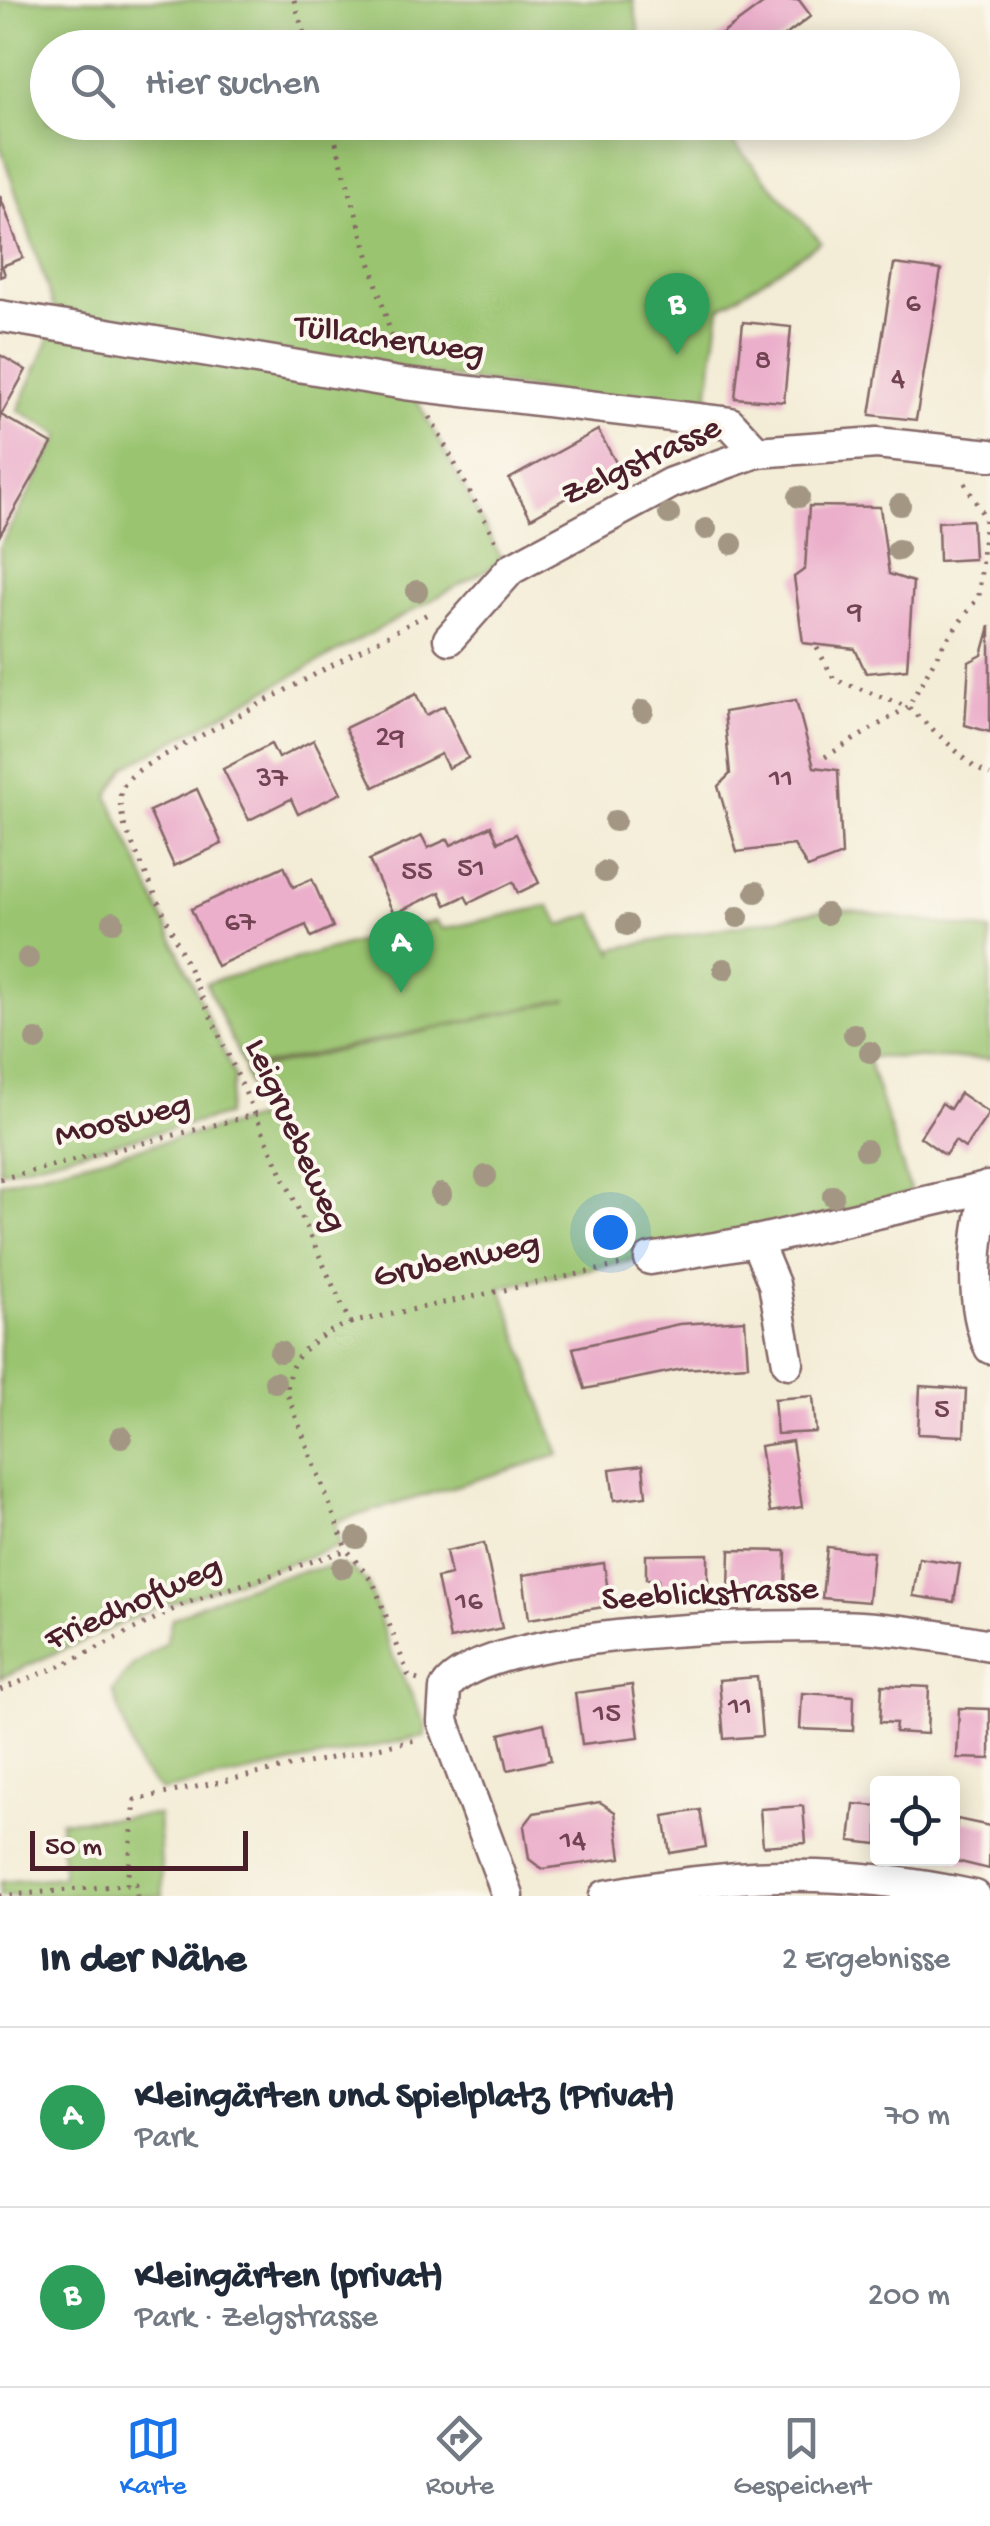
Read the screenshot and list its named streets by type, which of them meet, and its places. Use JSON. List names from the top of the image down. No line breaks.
{"streets":{"street":["Tüllacherweg","Zelgstrasse","Seeblickstrasse"],"path":["Moosweg","Leigruebeweg","Grubenweg","Friedhofweg"]},"crossings":[["Tüllacherweg","Zelgstrasse"],["Moosweg","Leigruebeweg"],["Leigruebeweg","Grubenweg"]],"house_numbers":["6","8","4","9","29","37","11","51","55","67","5","16","11","15","14"],"scale_bar":"50 m","page":{"search":"Hier suchen","pins":["B","A"],"scale":"50 m","heading":["In der Nähe","2 Ergebnisse"],"list":[{"mark":"A","name":"Kleingärten und Spielplatz (Privat)","note":"Park","value":"70 m"},{"mark":"B","name":"Kleingärten (privat)","note":"Park · Zelgstrasse","value":"200 m"}],"nav":["Karte","Route","Gespeichert"]}}
